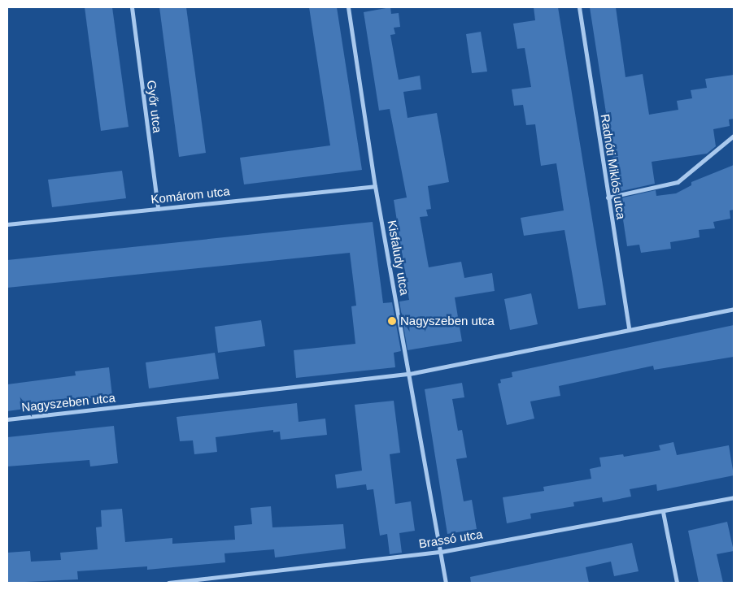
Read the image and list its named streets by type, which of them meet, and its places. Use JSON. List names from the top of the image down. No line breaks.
{"streets":{"street":["Győr utca","Radnóti Miklós utca","Komárom utca","Kisfaludy utca","Nagyszeben utca","Brassó utca"]},"crossings":[["Győr utca","Komárom utca"],["Radnóti Miklós utca","Nagyszeben utca"],["Komárom utca","Kisfaludy utca"],["Kisfaludy utca","Nagyszeben utca"],["Kisfaludy utca","Brassó utca"]],"places":["Nagyszeben utca"]}
